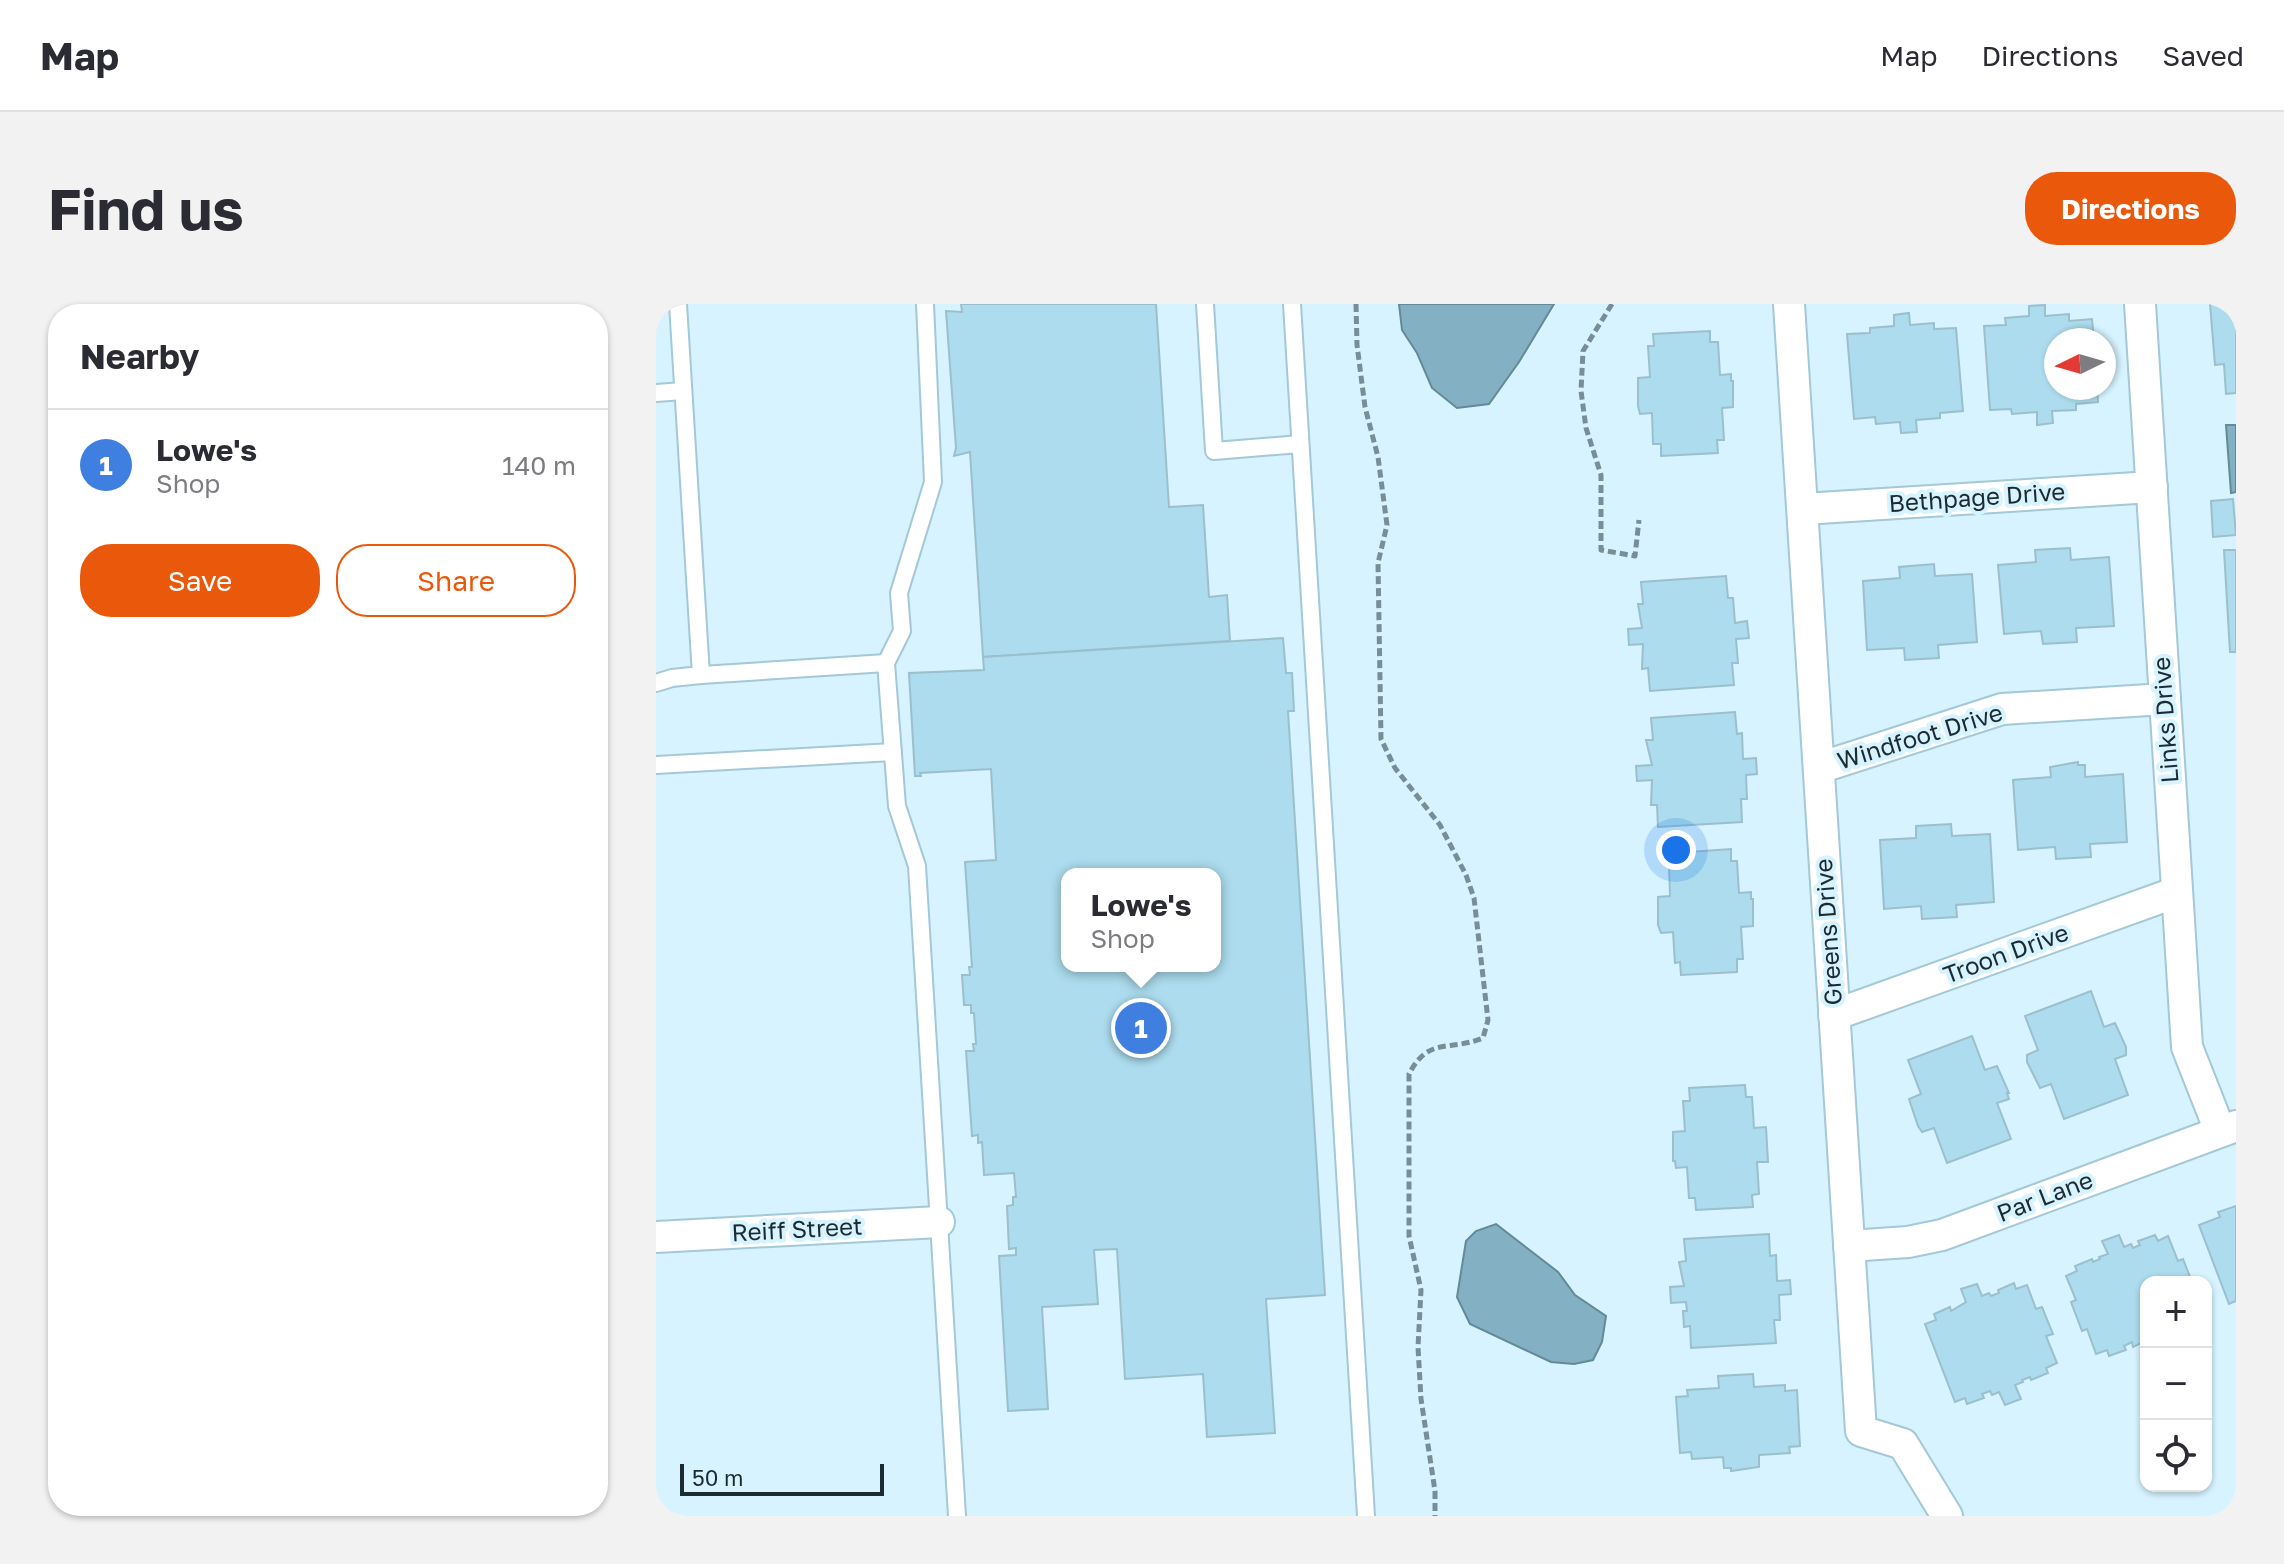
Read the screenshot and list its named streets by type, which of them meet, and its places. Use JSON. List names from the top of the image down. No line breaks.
{"streets":{"street":["Bethpage Drive","Links Drive","Windfoot Drive","Greens Drive","Troon Drive","Par Lane","Reiff Street"]},"crossings":[["Bethpage Drive","Links Drive"],["Bethpage Drive","Greens Drive"],["Links Drive","Windfoot Drive"],["Links Drive","Troon Drive"],["Links Drive","Par Lane"],["Windfoot Drive","Greens Drive"],["Greens Drive","Troon Drive"],["Greens Drive","Par Lane"]],"scale_bar":"50 m","north":"left","page":{"header":"Map","nav":["Map","Directions","Saved"],"buttons":["Directions",["Save","Share"]],"title":"Find us","heading":"Nearby","list":[{"mark":"1","name":"Lowe's","note":"Shop","value":"140 m"}],"popup":["Lowe's","Shop"],"pins":"1","map_buttons":["+","−"],"scale":"50 m"}}
